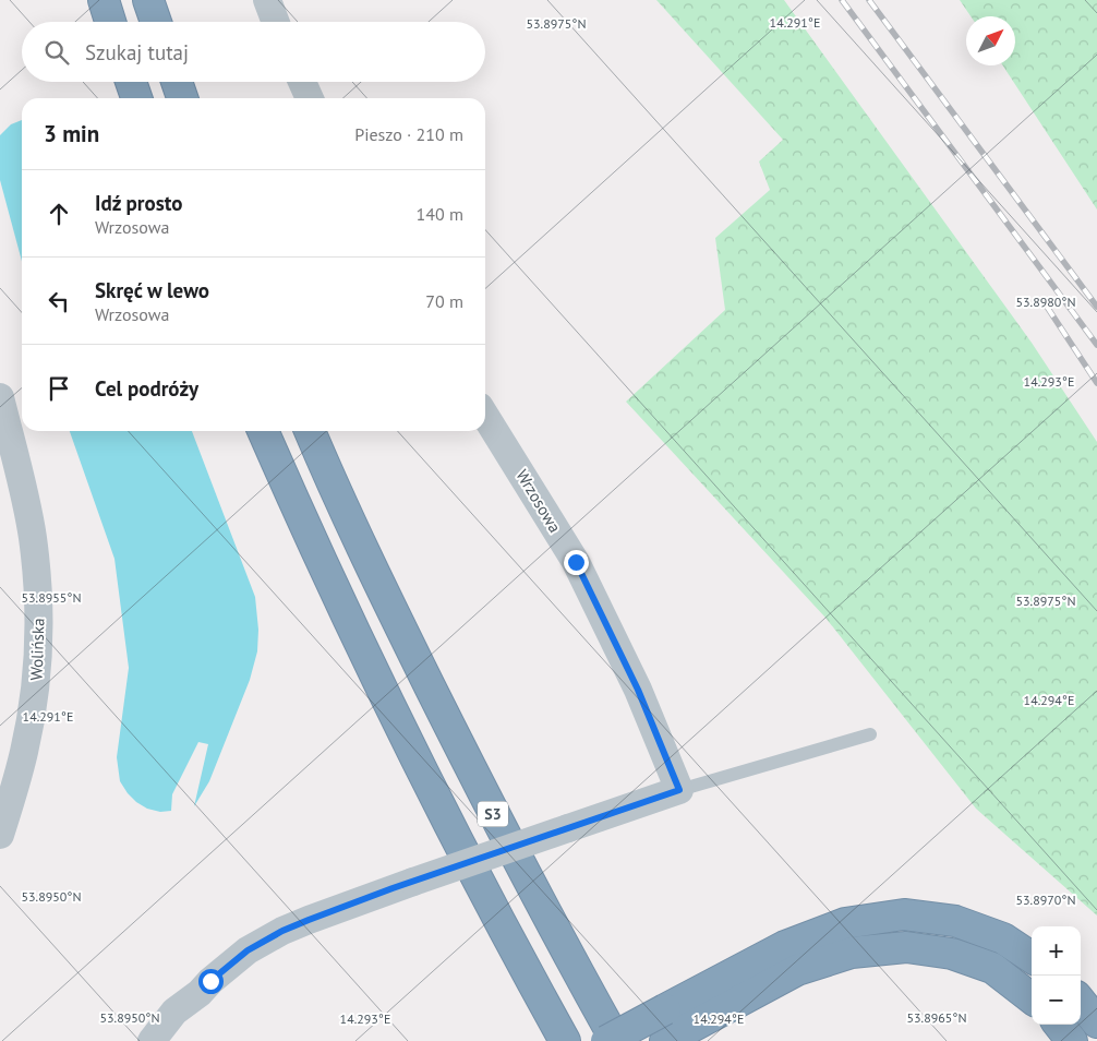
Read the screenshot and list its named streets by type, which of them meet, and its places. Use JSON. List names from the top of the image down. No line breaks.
{"streets":{"highway":["S3"],"street":["Wrzosowa","Wolińska"]},"north":"top right","page":{"search":"Szukaj tutaj","heading":["3 min","Pieszo · 210 m"],"list":[["Idź prosto","Wrzosowa","140 m"],["Skręć w lewo","Wrzosowa","70 m"],"Cel podróży"],"map_buttons":["+","−"]},"coordinates":["14.291°E","53.8975°N","53.8980°N","14.293°E","53.8955°N","14.294°E","53.8950°N","53.8970°N","53.8965°N"]}
